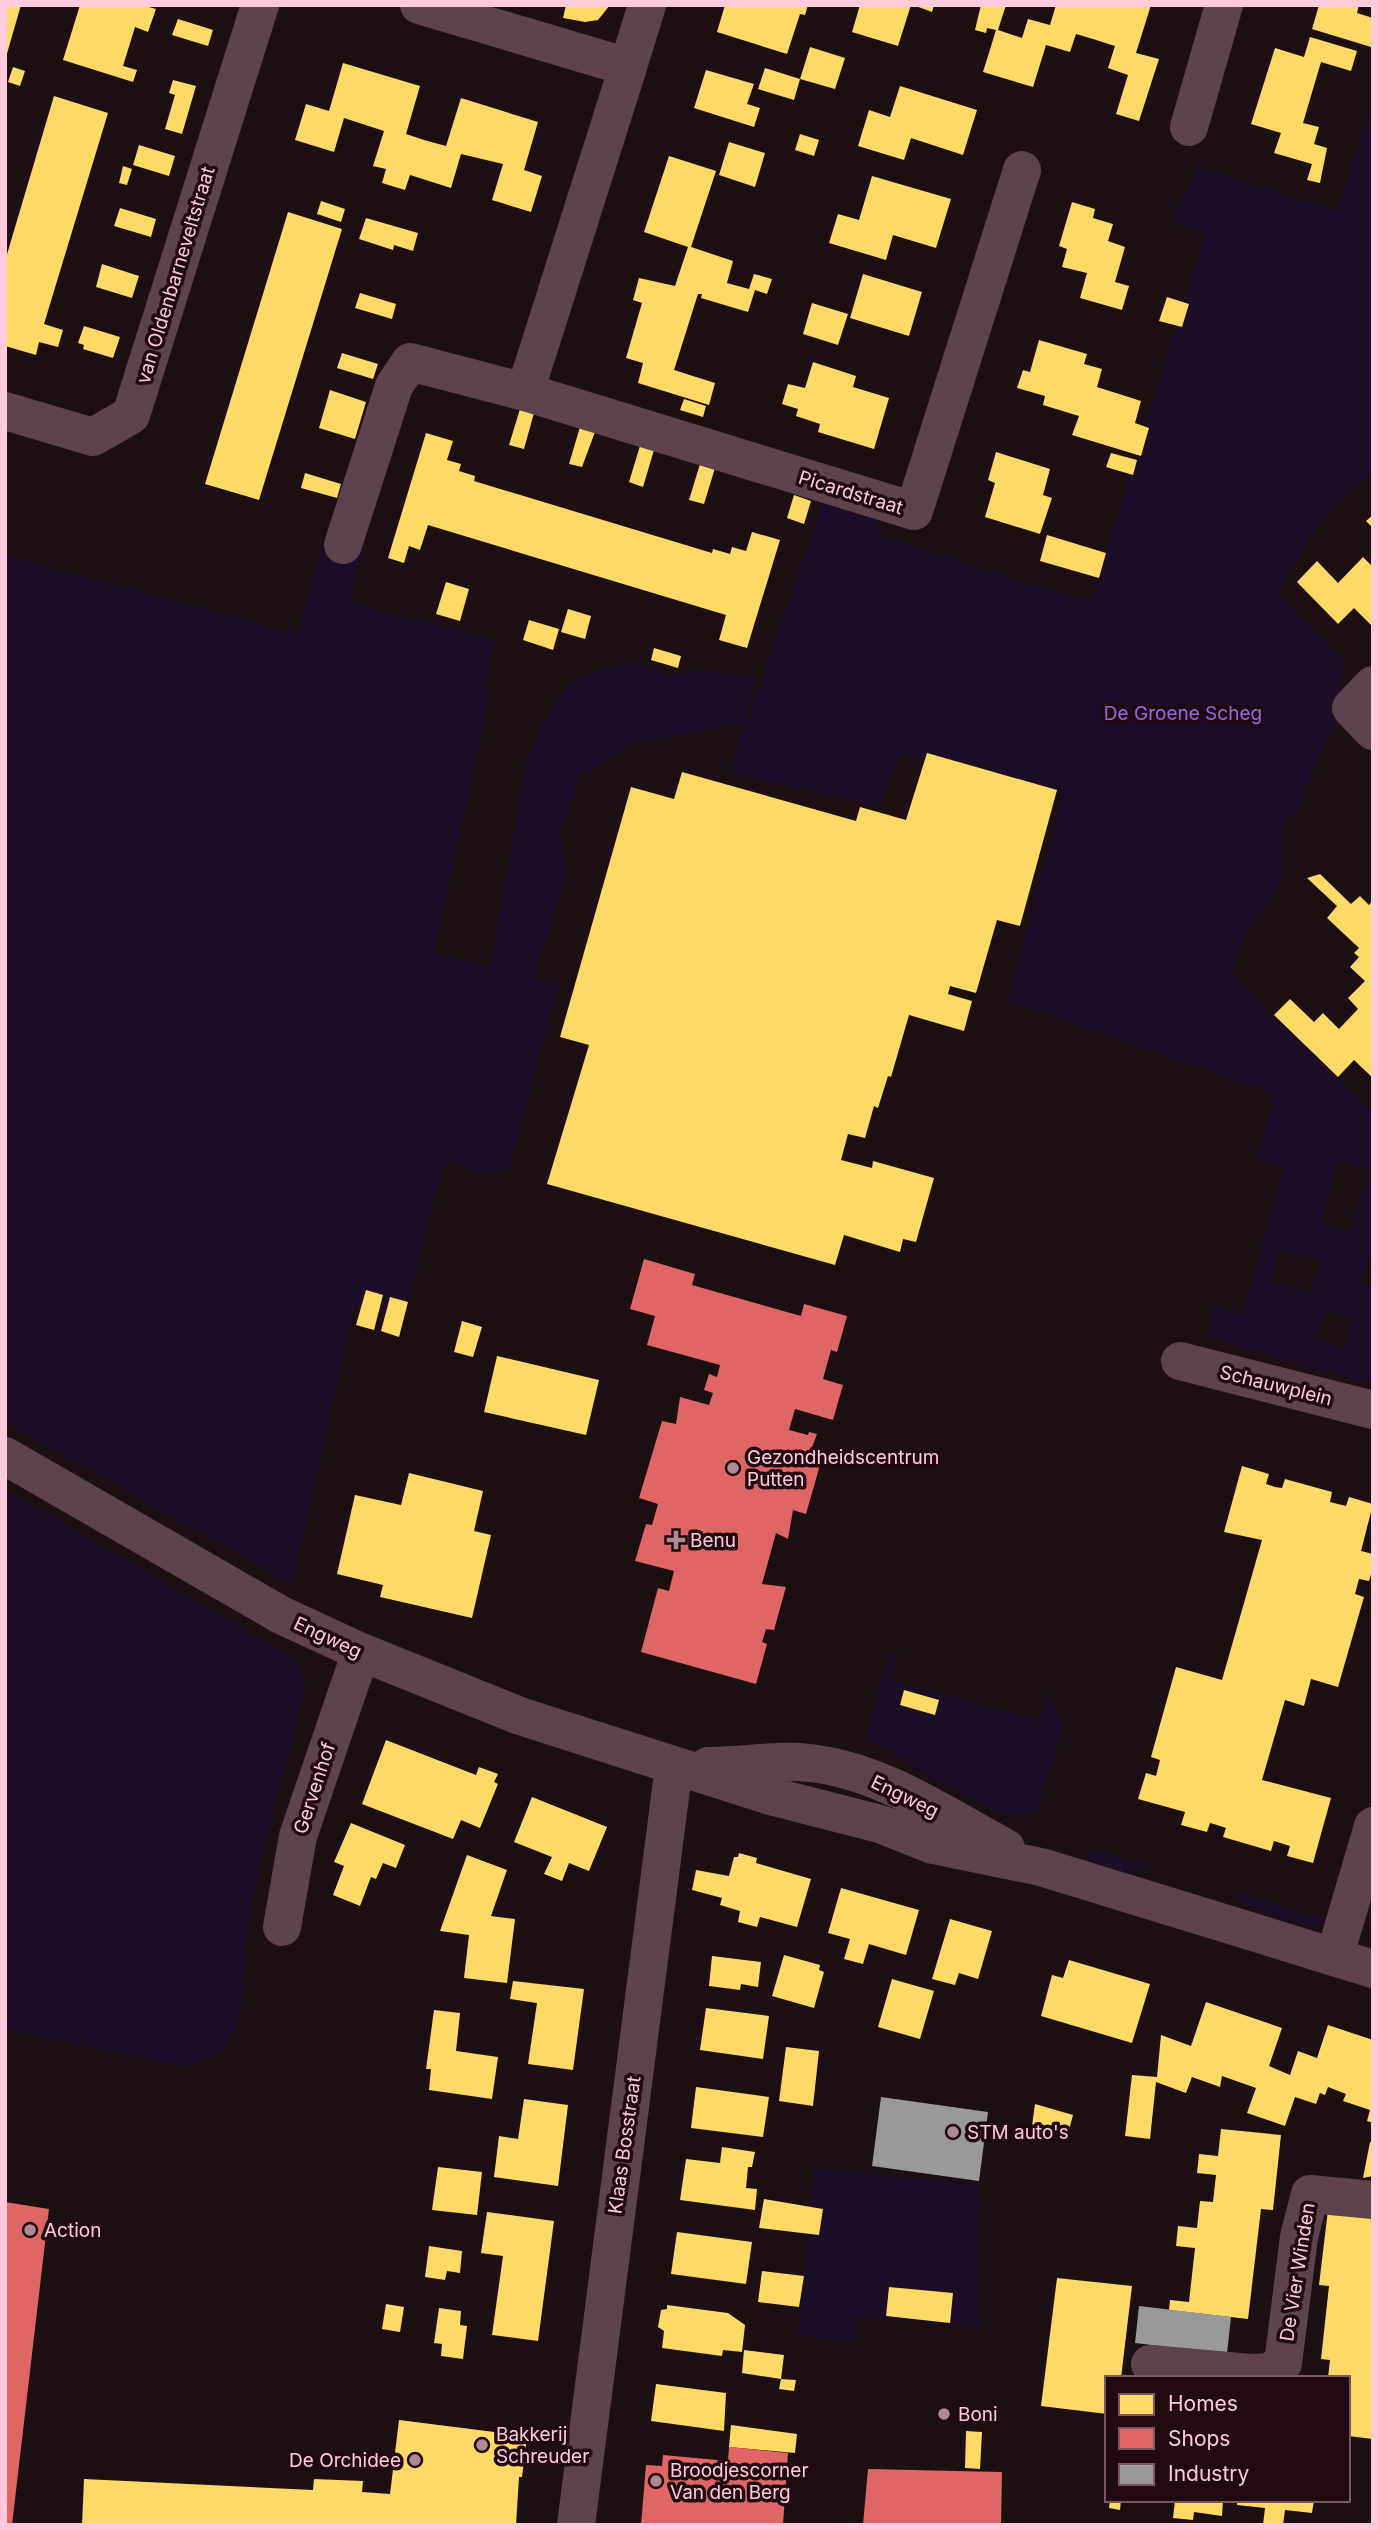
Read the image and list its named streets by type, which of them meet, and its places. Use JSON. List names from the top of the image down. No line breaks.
{"streets":{"street":["van Oldenbarneveltstraat","Picardstraat","Schauwplein","Engweg","Gervenhof","Klaas Bosstraat","De Vier Winden"]},"crossings":[["Engweg","Gervenhof"],["Engweg","Klaas Bosstraat"]],"parks":["De Groene Scheg"],"places":{"other":["Gezondheidscentrum Putten","STM auto's","Action","Boni","Bakkerij Schreuder","De Orchidee","Broodjescorner Van den Berg"],"health":["Benu"]},"legend":["Homes","Shops","Industry"]}
